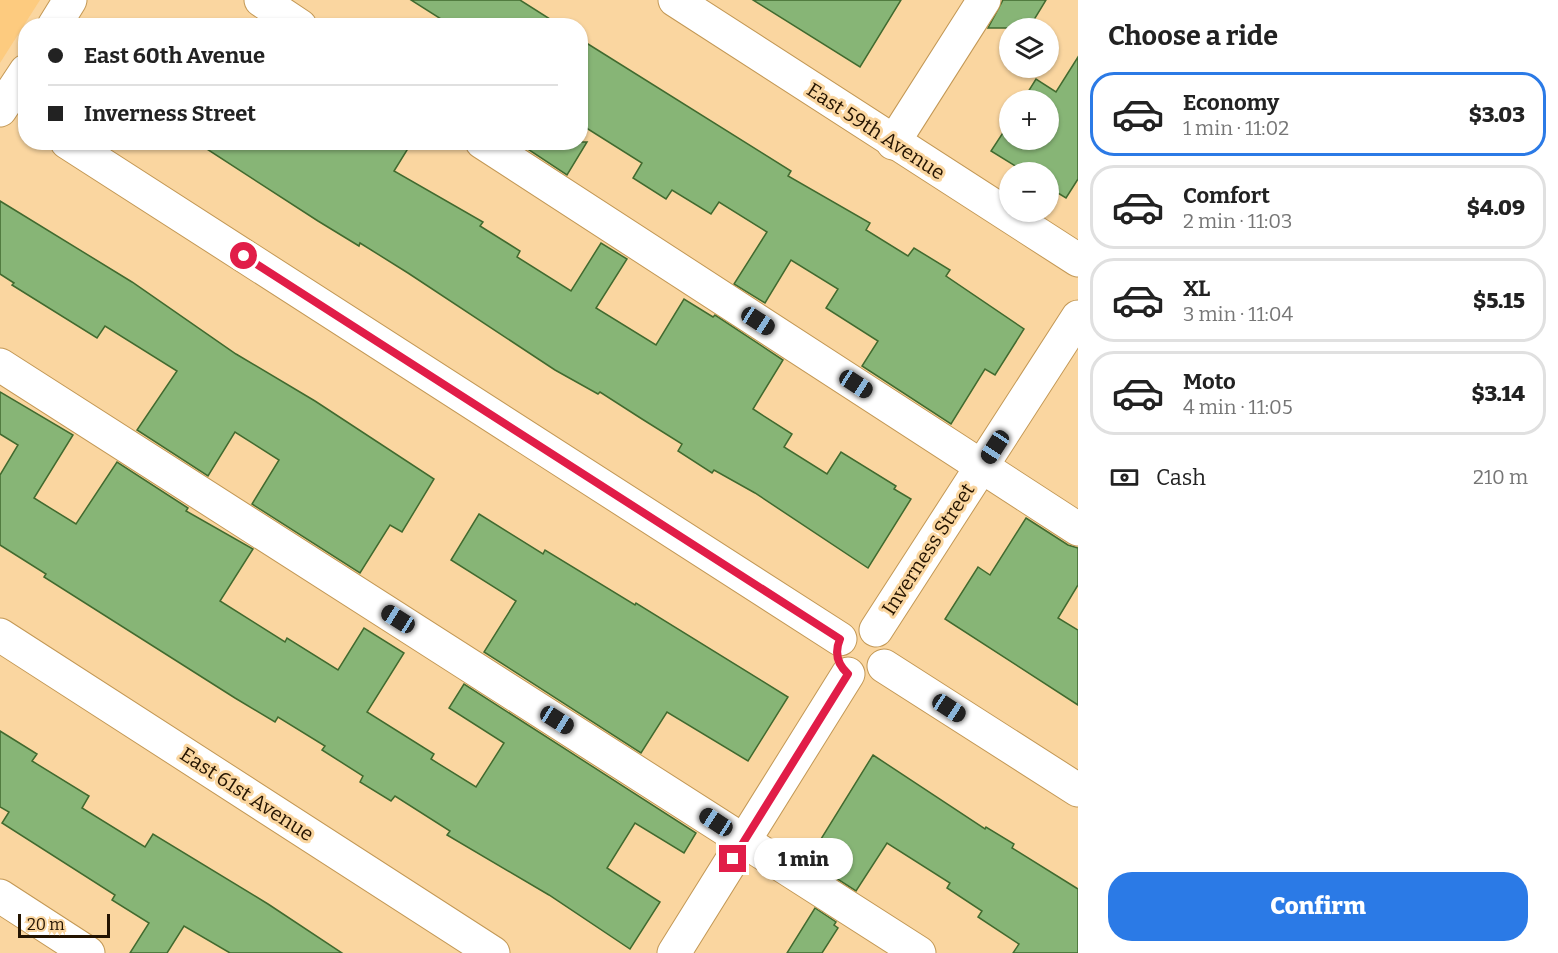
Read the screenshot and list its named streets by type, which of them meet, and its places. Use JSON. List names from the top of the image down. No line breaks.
{"streets":{"street":["East 59th Avenue","Inverness Street","East 61st Avenue"]},"scale_bar":"20 m","page":{"heading":"Choose a ride","map_buttons":["+","−"],"banner":["East 60th Avenue","Inverness Street"],"list":[{"name":"Economy","note":"1 min · 11:02","value":"$3.03"},{"name":"Comfort","note":"2 min · 11:03","value":"$4.09"},{"name":"XL","note":"3 min · 11:04","value":"$5.15"},{"name":"Moto","note":"4 min · 11:05","value":"$3.14"}],"pay":["Cash","210 m"],"bubble":"1 min","buttons":"Confirm","scale":"20 m"}}
